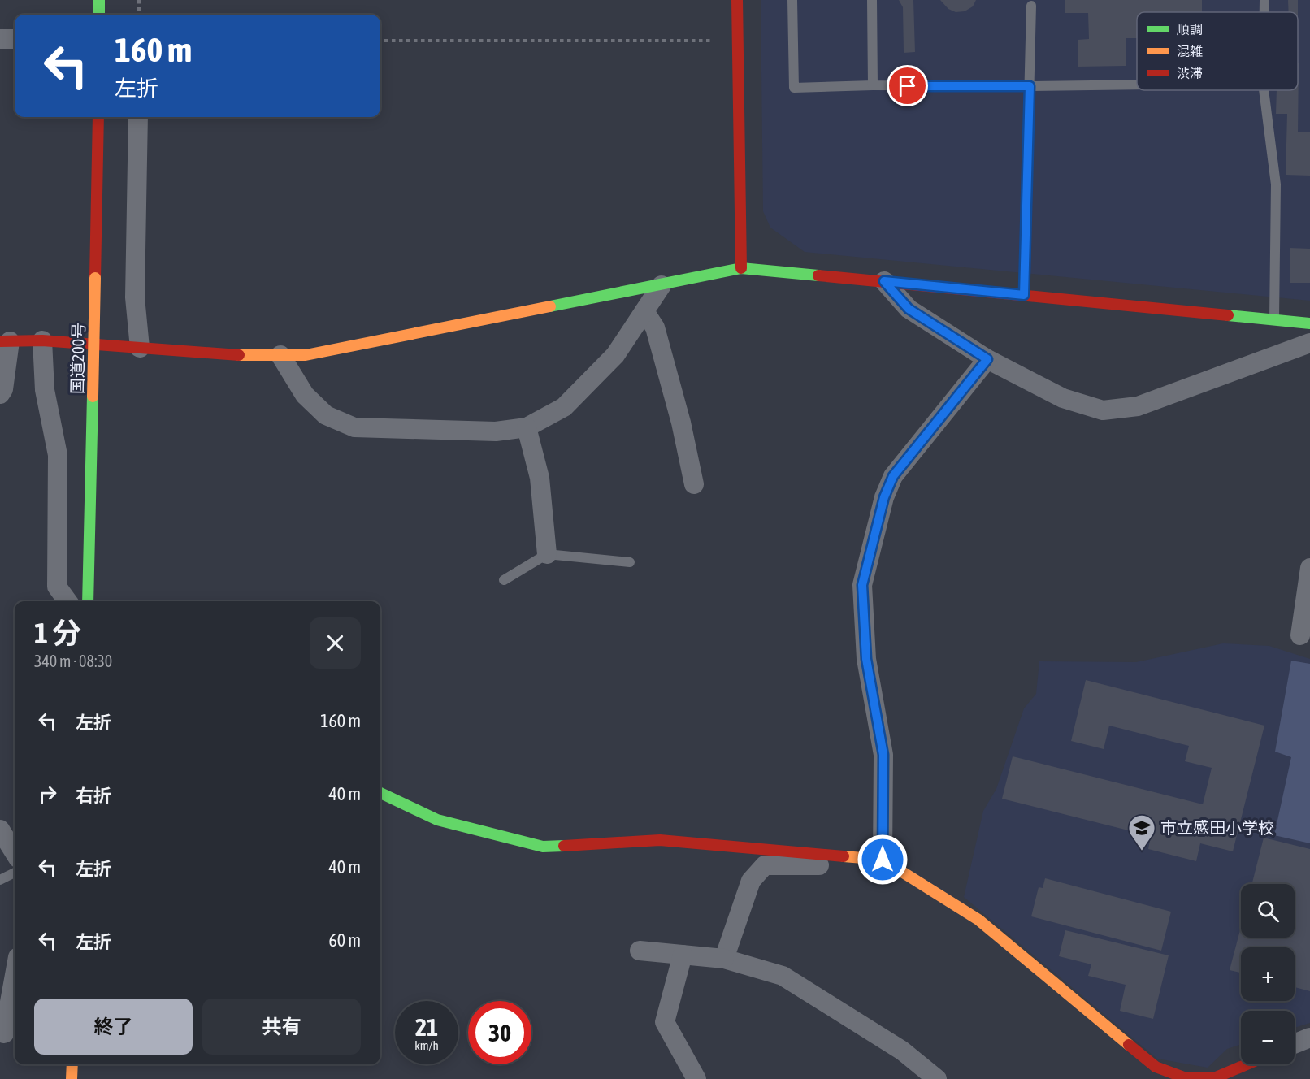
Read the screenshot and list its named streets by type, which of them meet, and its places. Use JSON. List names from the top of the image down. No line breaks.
{"streets":{"main road":["国道200号"]},"places":{"school or university":["市立感田小学校"]},"legend":["順調","混雑","渋滞"],"page":{"turn":["160 m","左折"],"heading":["1 分","340 m · 08:30"],"list":[{"name":"左折","value":"160 m"},{"name":"右折","value":"40 m"},{"name":"左折","value":"40 m"},{"name":"左折","value":"60 m"}],"map_buttons":["+","−"],"buttons":["終了","共有"],"speed":"21 km/h","limit":"30"}}
